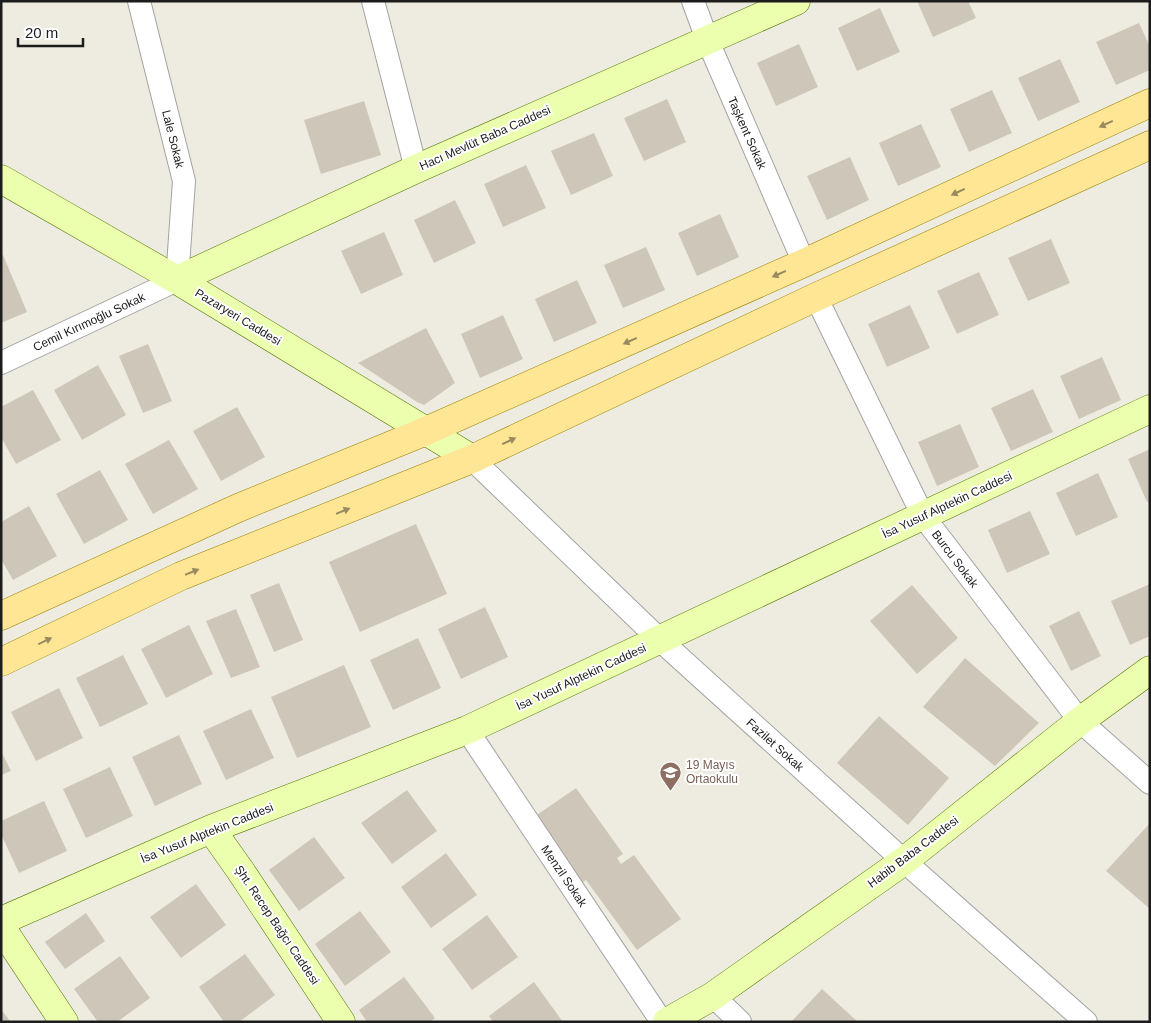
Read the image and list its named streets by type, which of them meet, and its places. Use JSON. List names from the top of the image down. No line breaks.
{"streets":{"street":["Taşkent Sokak","Hacı Mevlüt Baba Caddesi","Lale Sokak","Pazaryeri Caddesi","Cemil Kırımoğlu Sokak","İsa Yusuf Alptekin Caddesi","Burcu Sokak","Fazilet Sokak","Habib Baba Caddesi","Menzil Sokak","Şht. Recep Bağcı Caddesi"]},"crossings":[["Taşkent Sokak","Hacı Mevlüt Baba Caddesi"],["Hacı Mevlüt Baba Caddesi","Lale Sokak"],["Hacı Mevlüt Baba Caddesi","Pazaryeri Caddesi"],["Hacı Mevlüt Baba Caddesi","Cemil Kırımoğlu Sokak"],["Lale Sokak","Pazaryeri Caddesi"],["Lale Sokak","Cemil Kırımoğlu Sokak"],["Pazaryeri Caddesi","Cemil Kırımoğlu Sokak"],["Pazaryeri Caddesi","Fazilet Sokak"],["İsa Yusuf Alptekin Caddesi","Burcu Sokak"],["İsa Yusuf Alptekin Caddesi","Fazilet Sokak"],["İsa Yusuf Alptekin Caddesi","Menzil Sokak"],["İsa Yusuf Alptekin Caddesi","Şht. Recep Bağcı Caddesi"],["Burcu Sokak","Habib Baba Caddesi"],["Fazilet Sokak","Habib Baba Caddesi"]],"places":{"school or university":["19 Mayıs Ortaokulu"]},"scale_bar":"20 m"}
